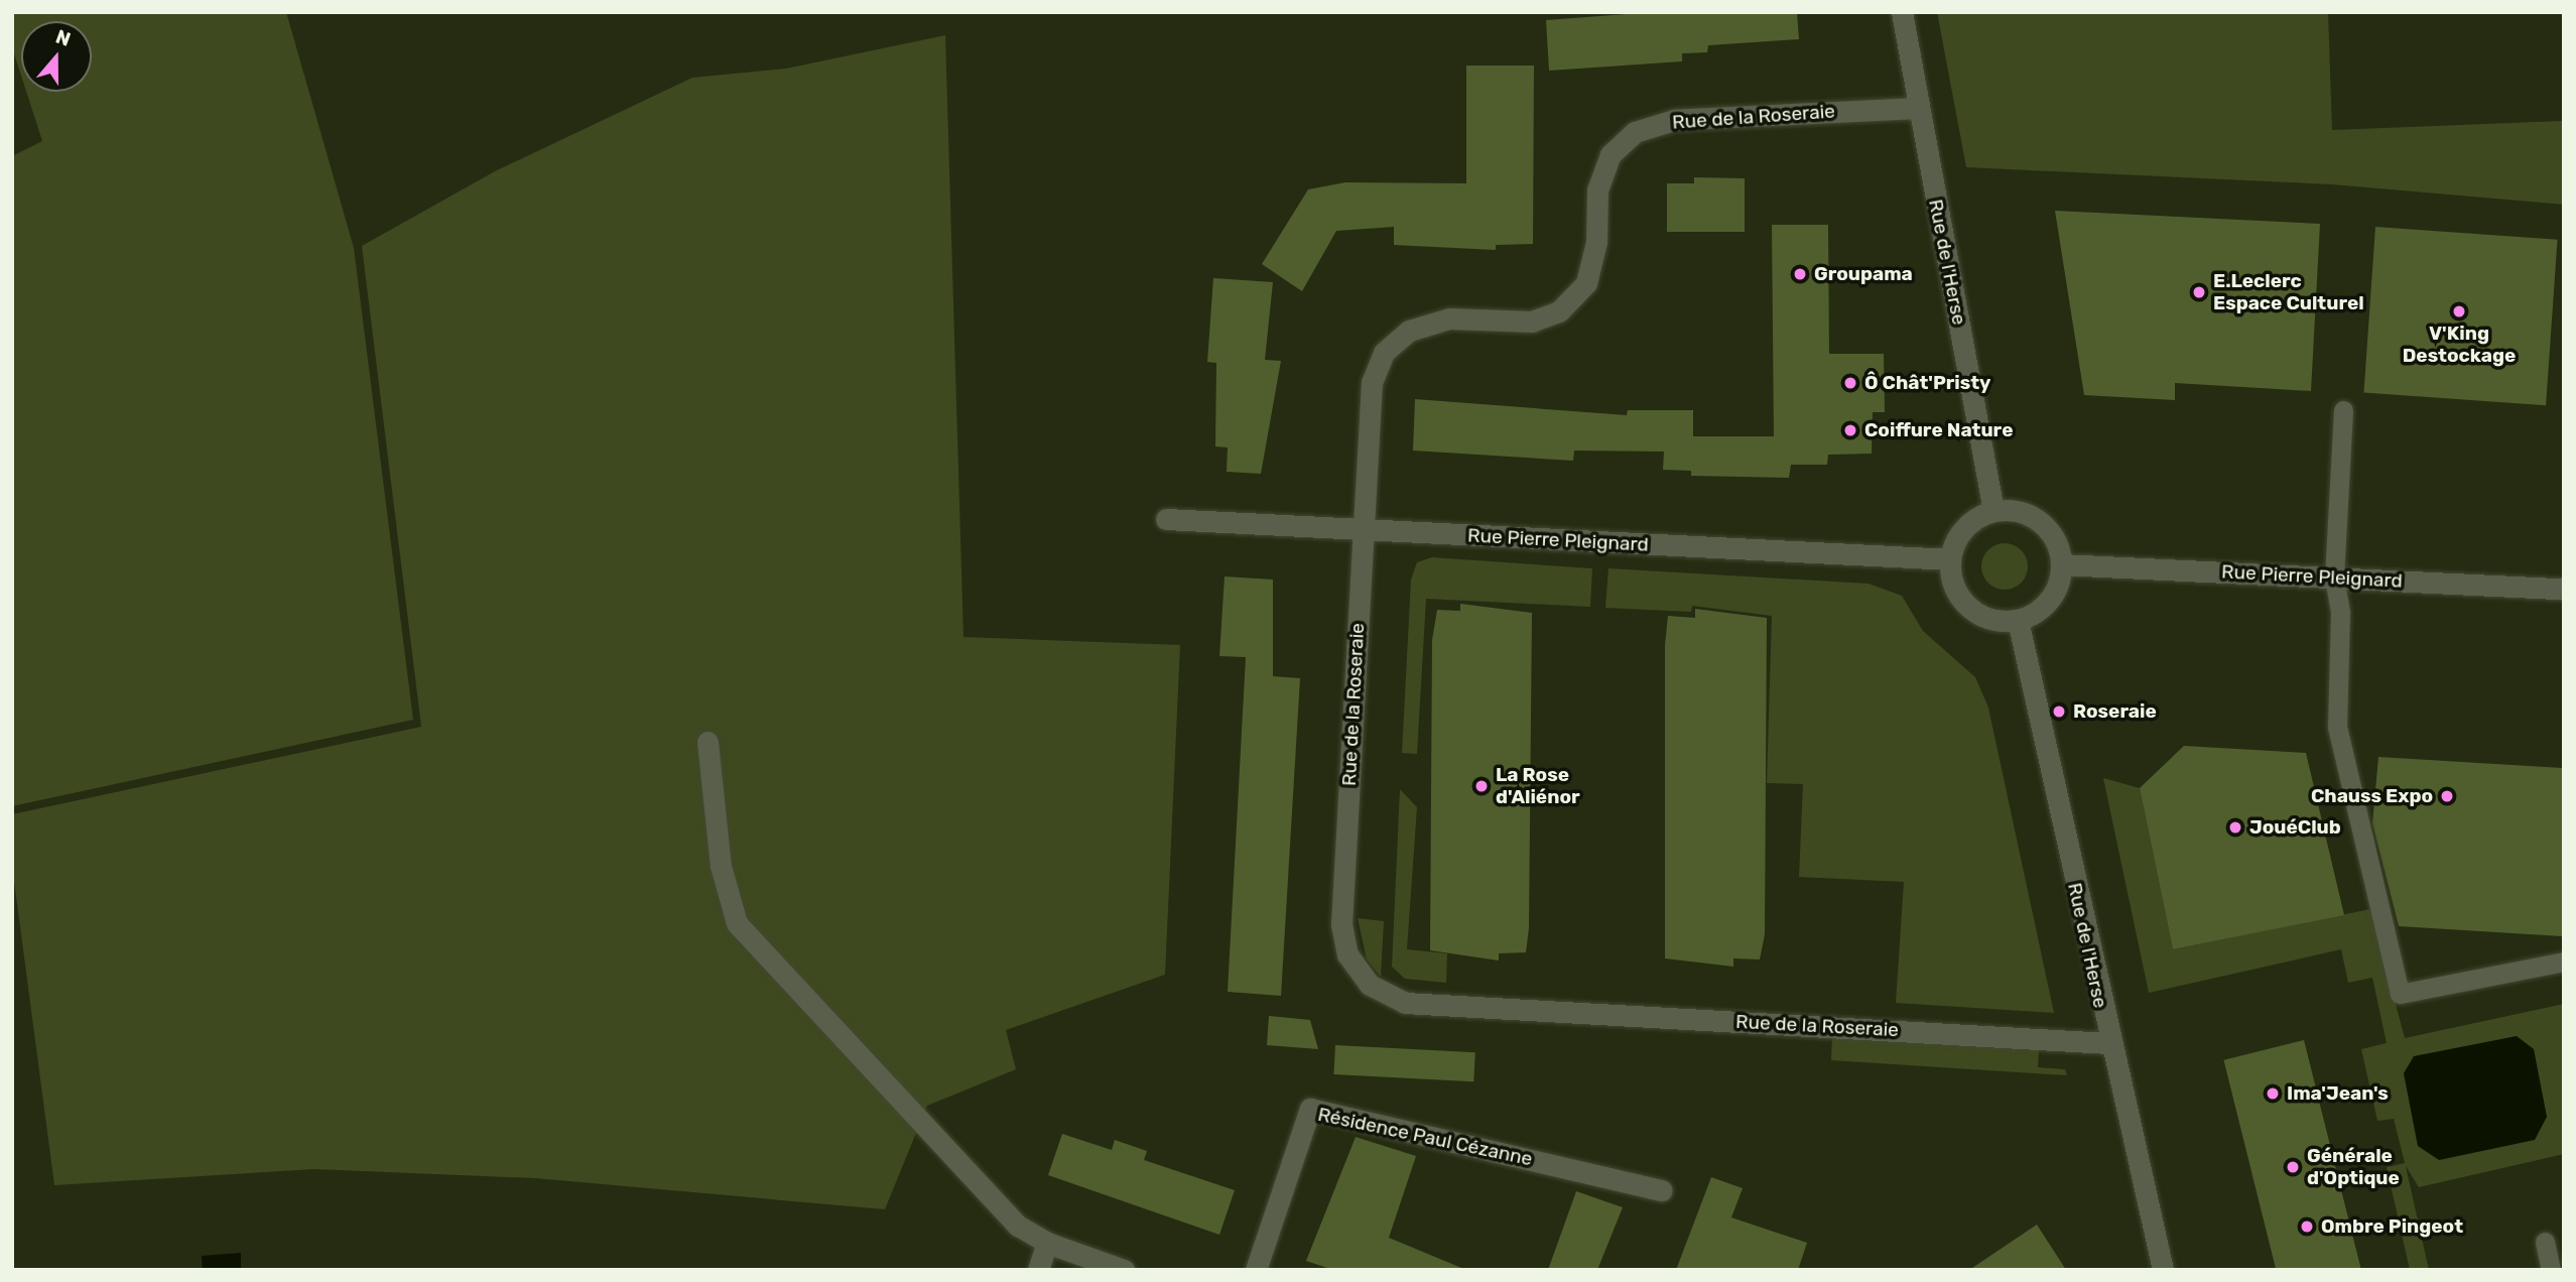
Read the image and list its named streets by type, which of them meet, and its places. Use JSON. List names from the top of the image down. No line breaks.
{"streets":{"street":["Rue de la Roseraie","Rue de l'Herse","Rue Pierre Pleignard","Résidence Paul Cézanne"]},"crossings":[["Rue de la Roseraie","Rue de l'Herse"],["Rue de la Roseraie","Rue Pierre Pleignard"],["Rue de l'Herse","Rue Pierre Pleignard"]],"places":["Groupama","E.Leclerc Espace Culturel","V'King Destockage","Ô Chât'Pristy","Coiffure Nature","Roseraie","La Rose d'Aliénor","Chauss Expo","JouéClub","Ima'Jean's","Générale d'Optique","Ombre Pingeot"],"north":"top"}
